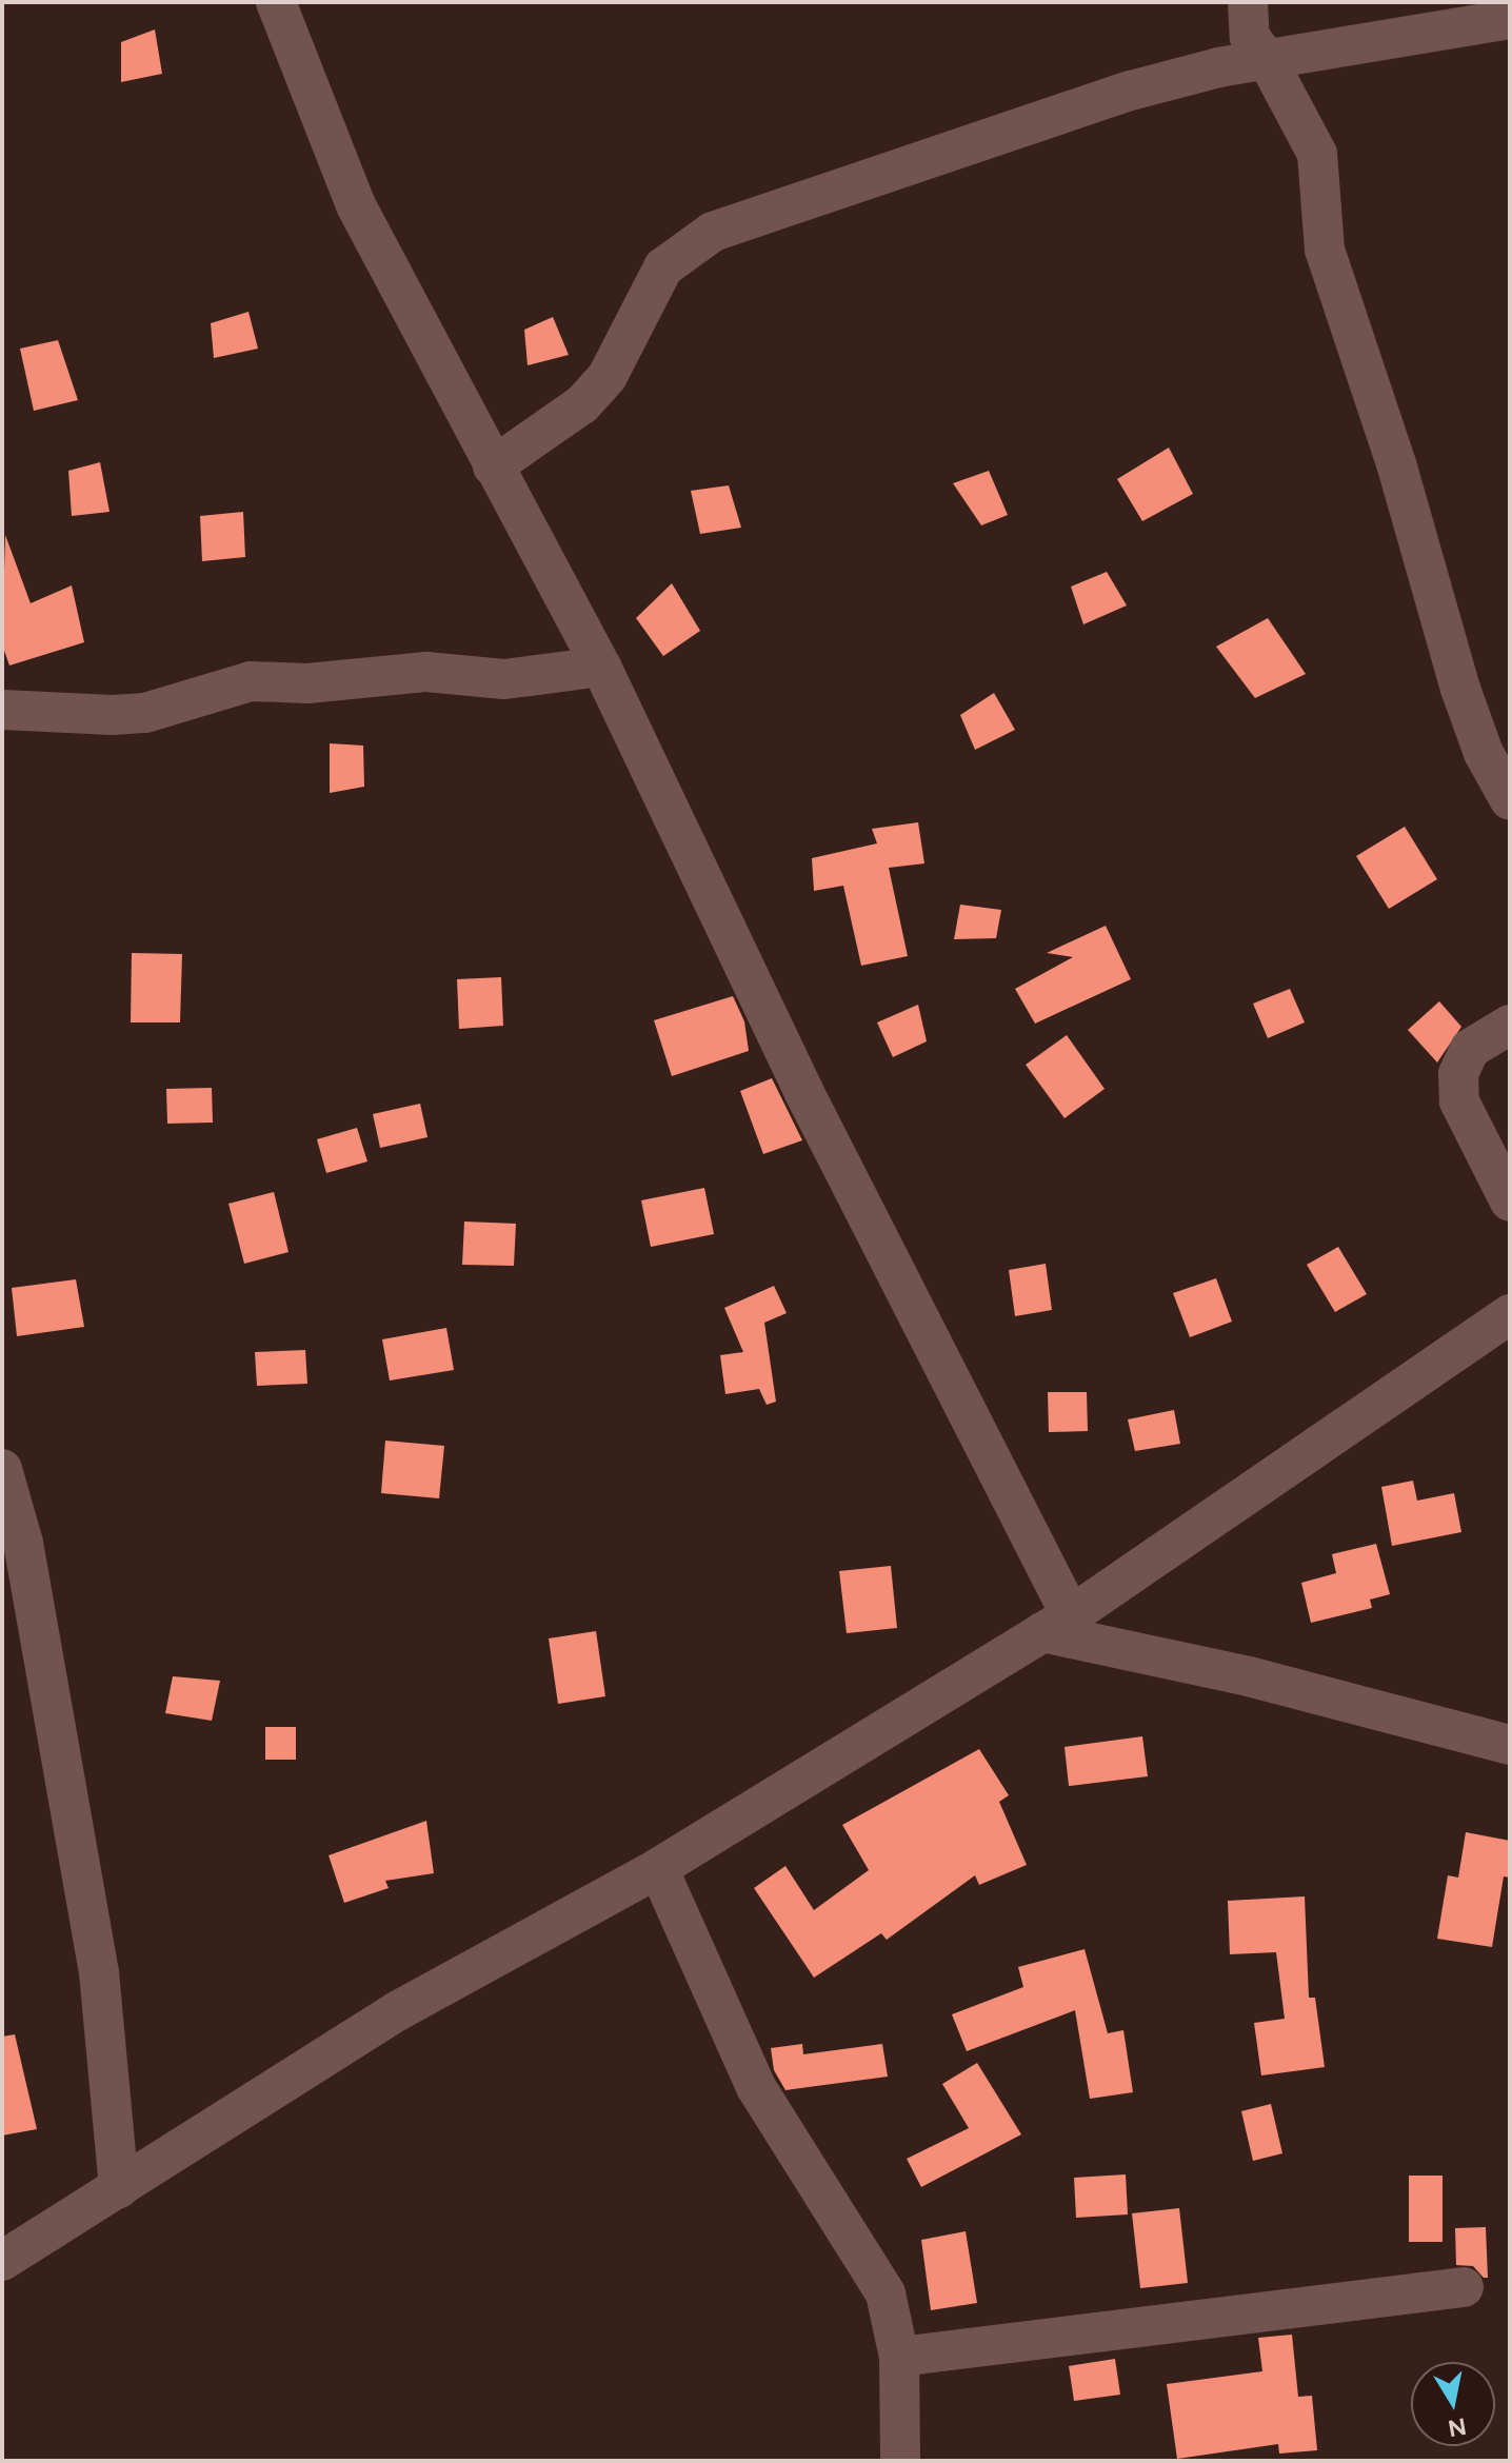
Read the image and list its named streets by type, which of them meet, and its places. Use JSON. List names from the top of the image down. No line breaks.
{"north":"bottom"}
